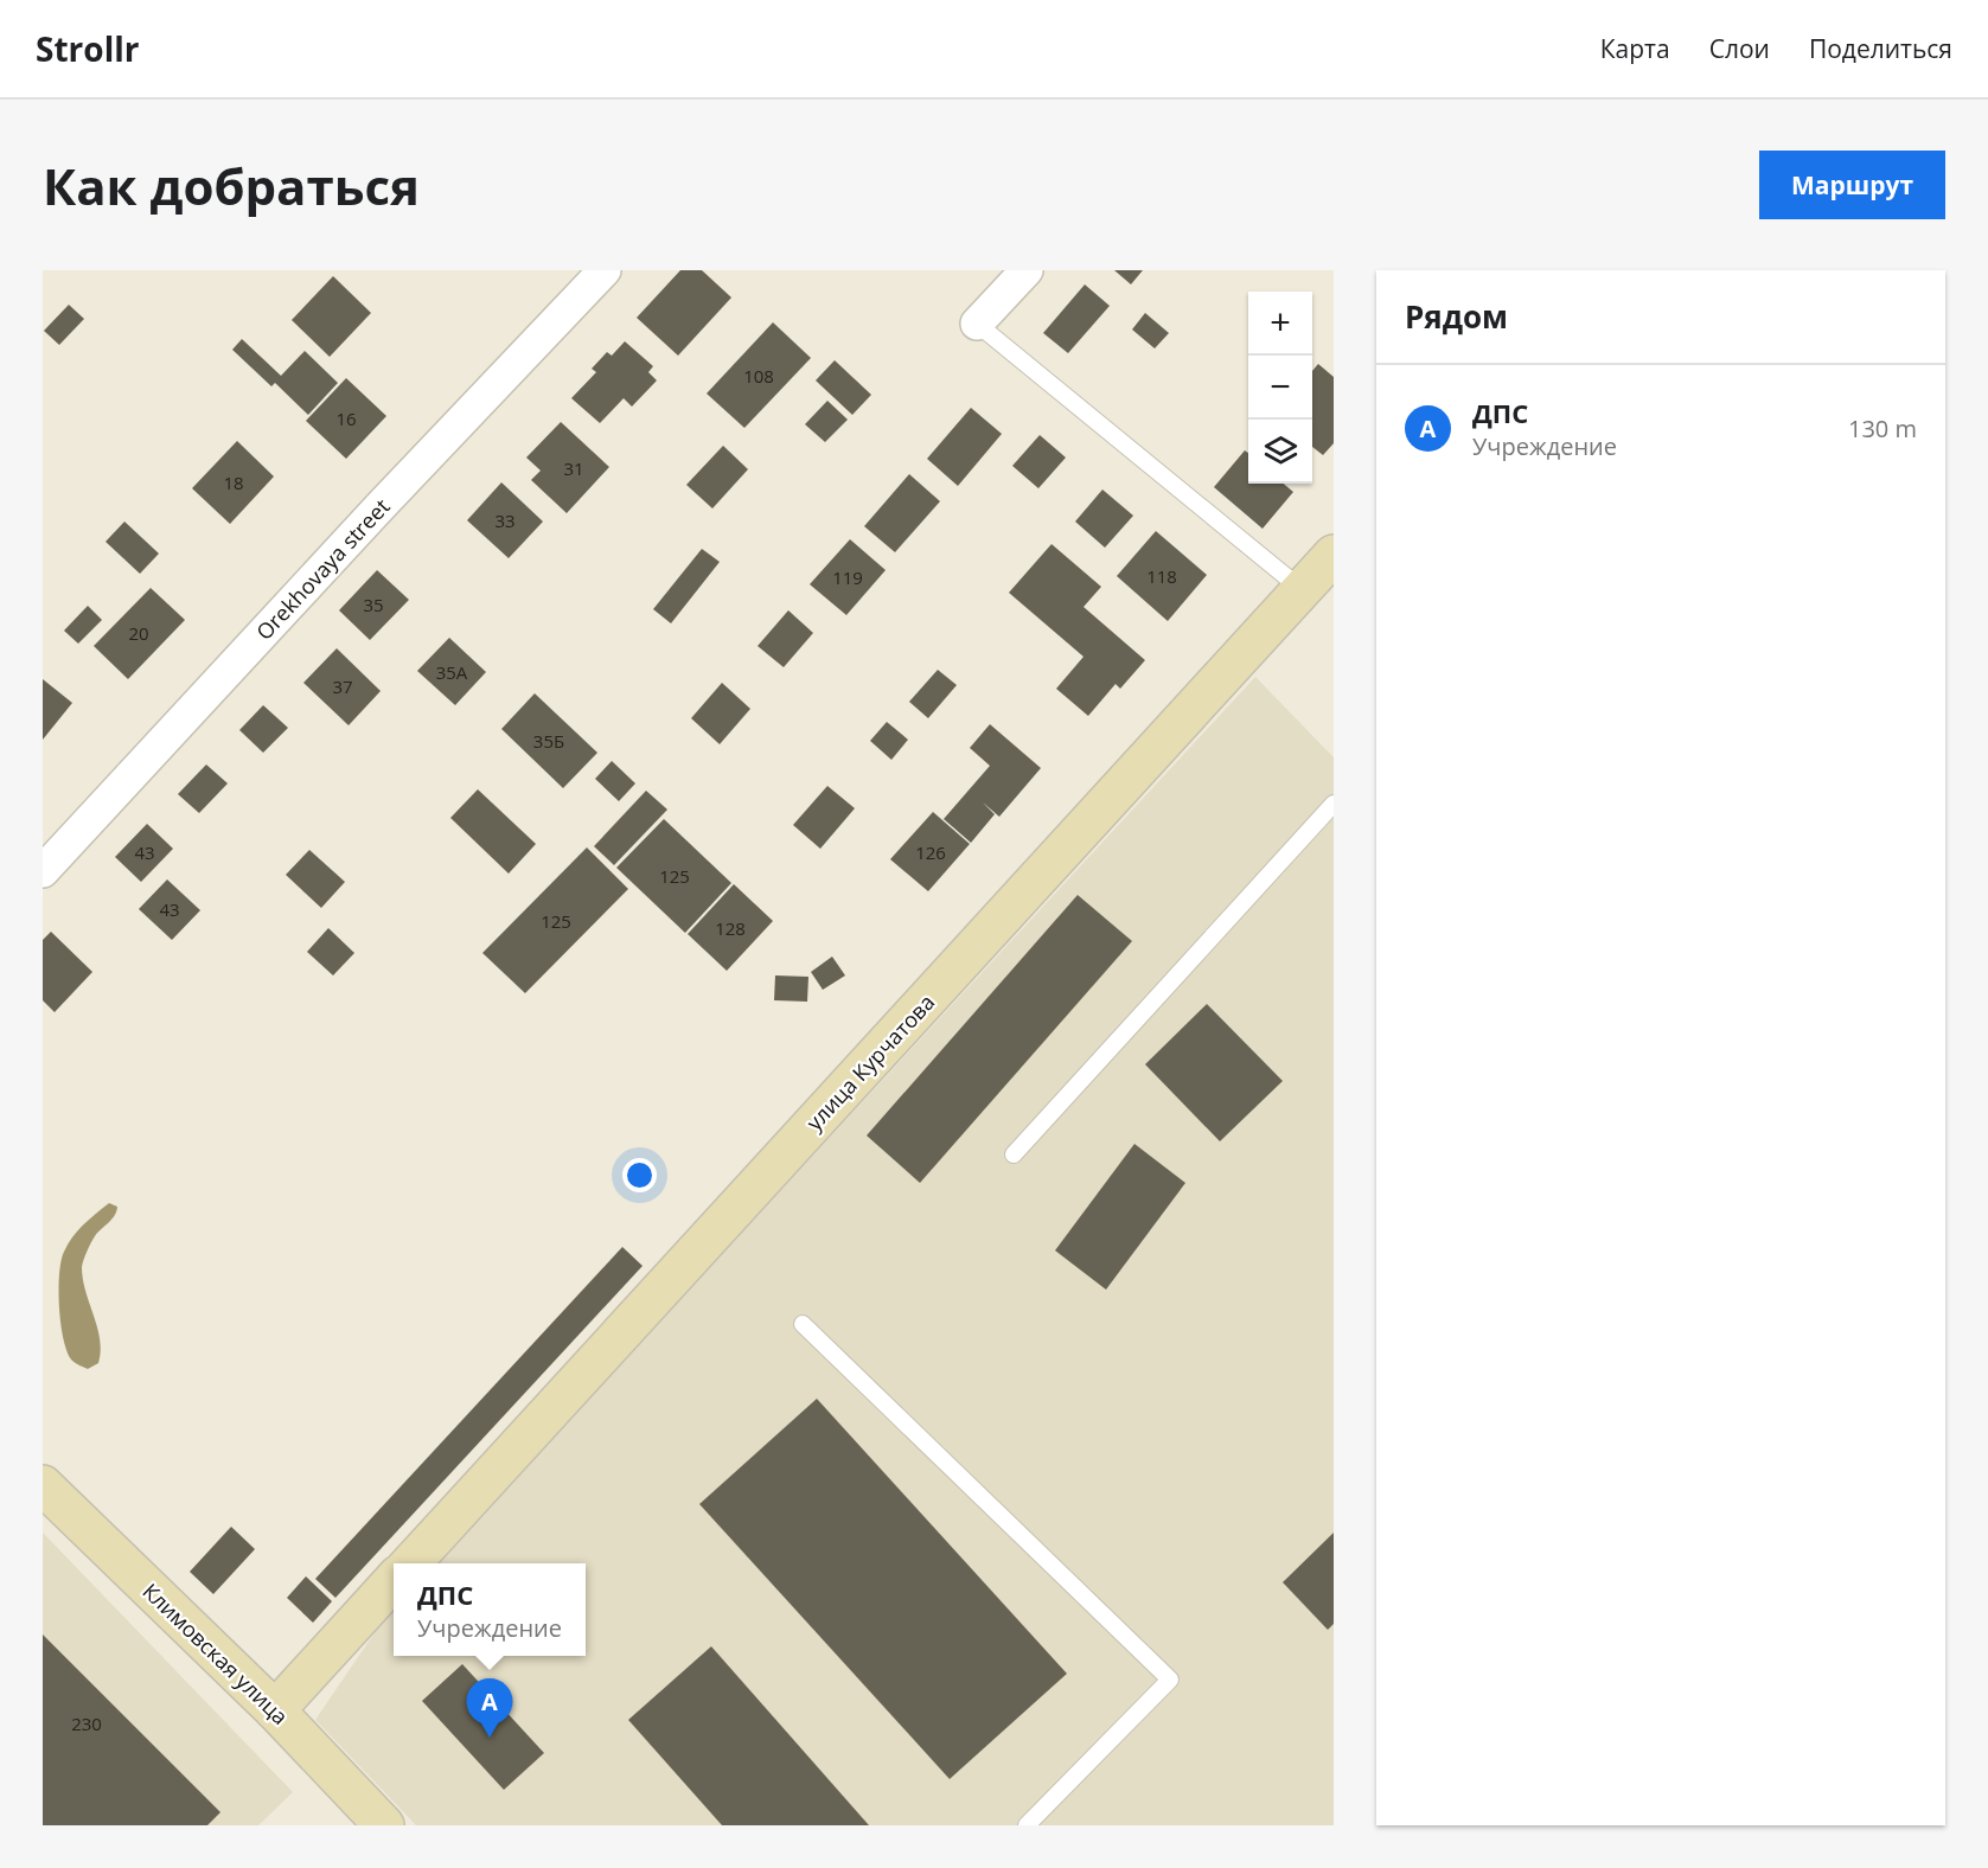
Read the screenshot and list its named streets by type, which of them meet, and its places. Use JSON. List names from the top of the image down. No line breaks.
{"streets":{"street":["Orekhovaya street","улица Курчатова","Климовская улица"]},"house_numbers":["108","16","31","18","33","118","119","35","20","35А","37","35Б","43","126","125","43","125","128","230"],"page":{"header":"Strollr","nav":["Карта","Слои","Поделиться"],"buttons":"Маршрут","title":"Как добраться","heading":"Рядом","map_buttons":["+","−"],"list":[{"mark":"A","name":"ДПС","note":"Учреждение","value":"130 m"}],"popup":["ДПС","Учреждение"],"pins":"A"}}
